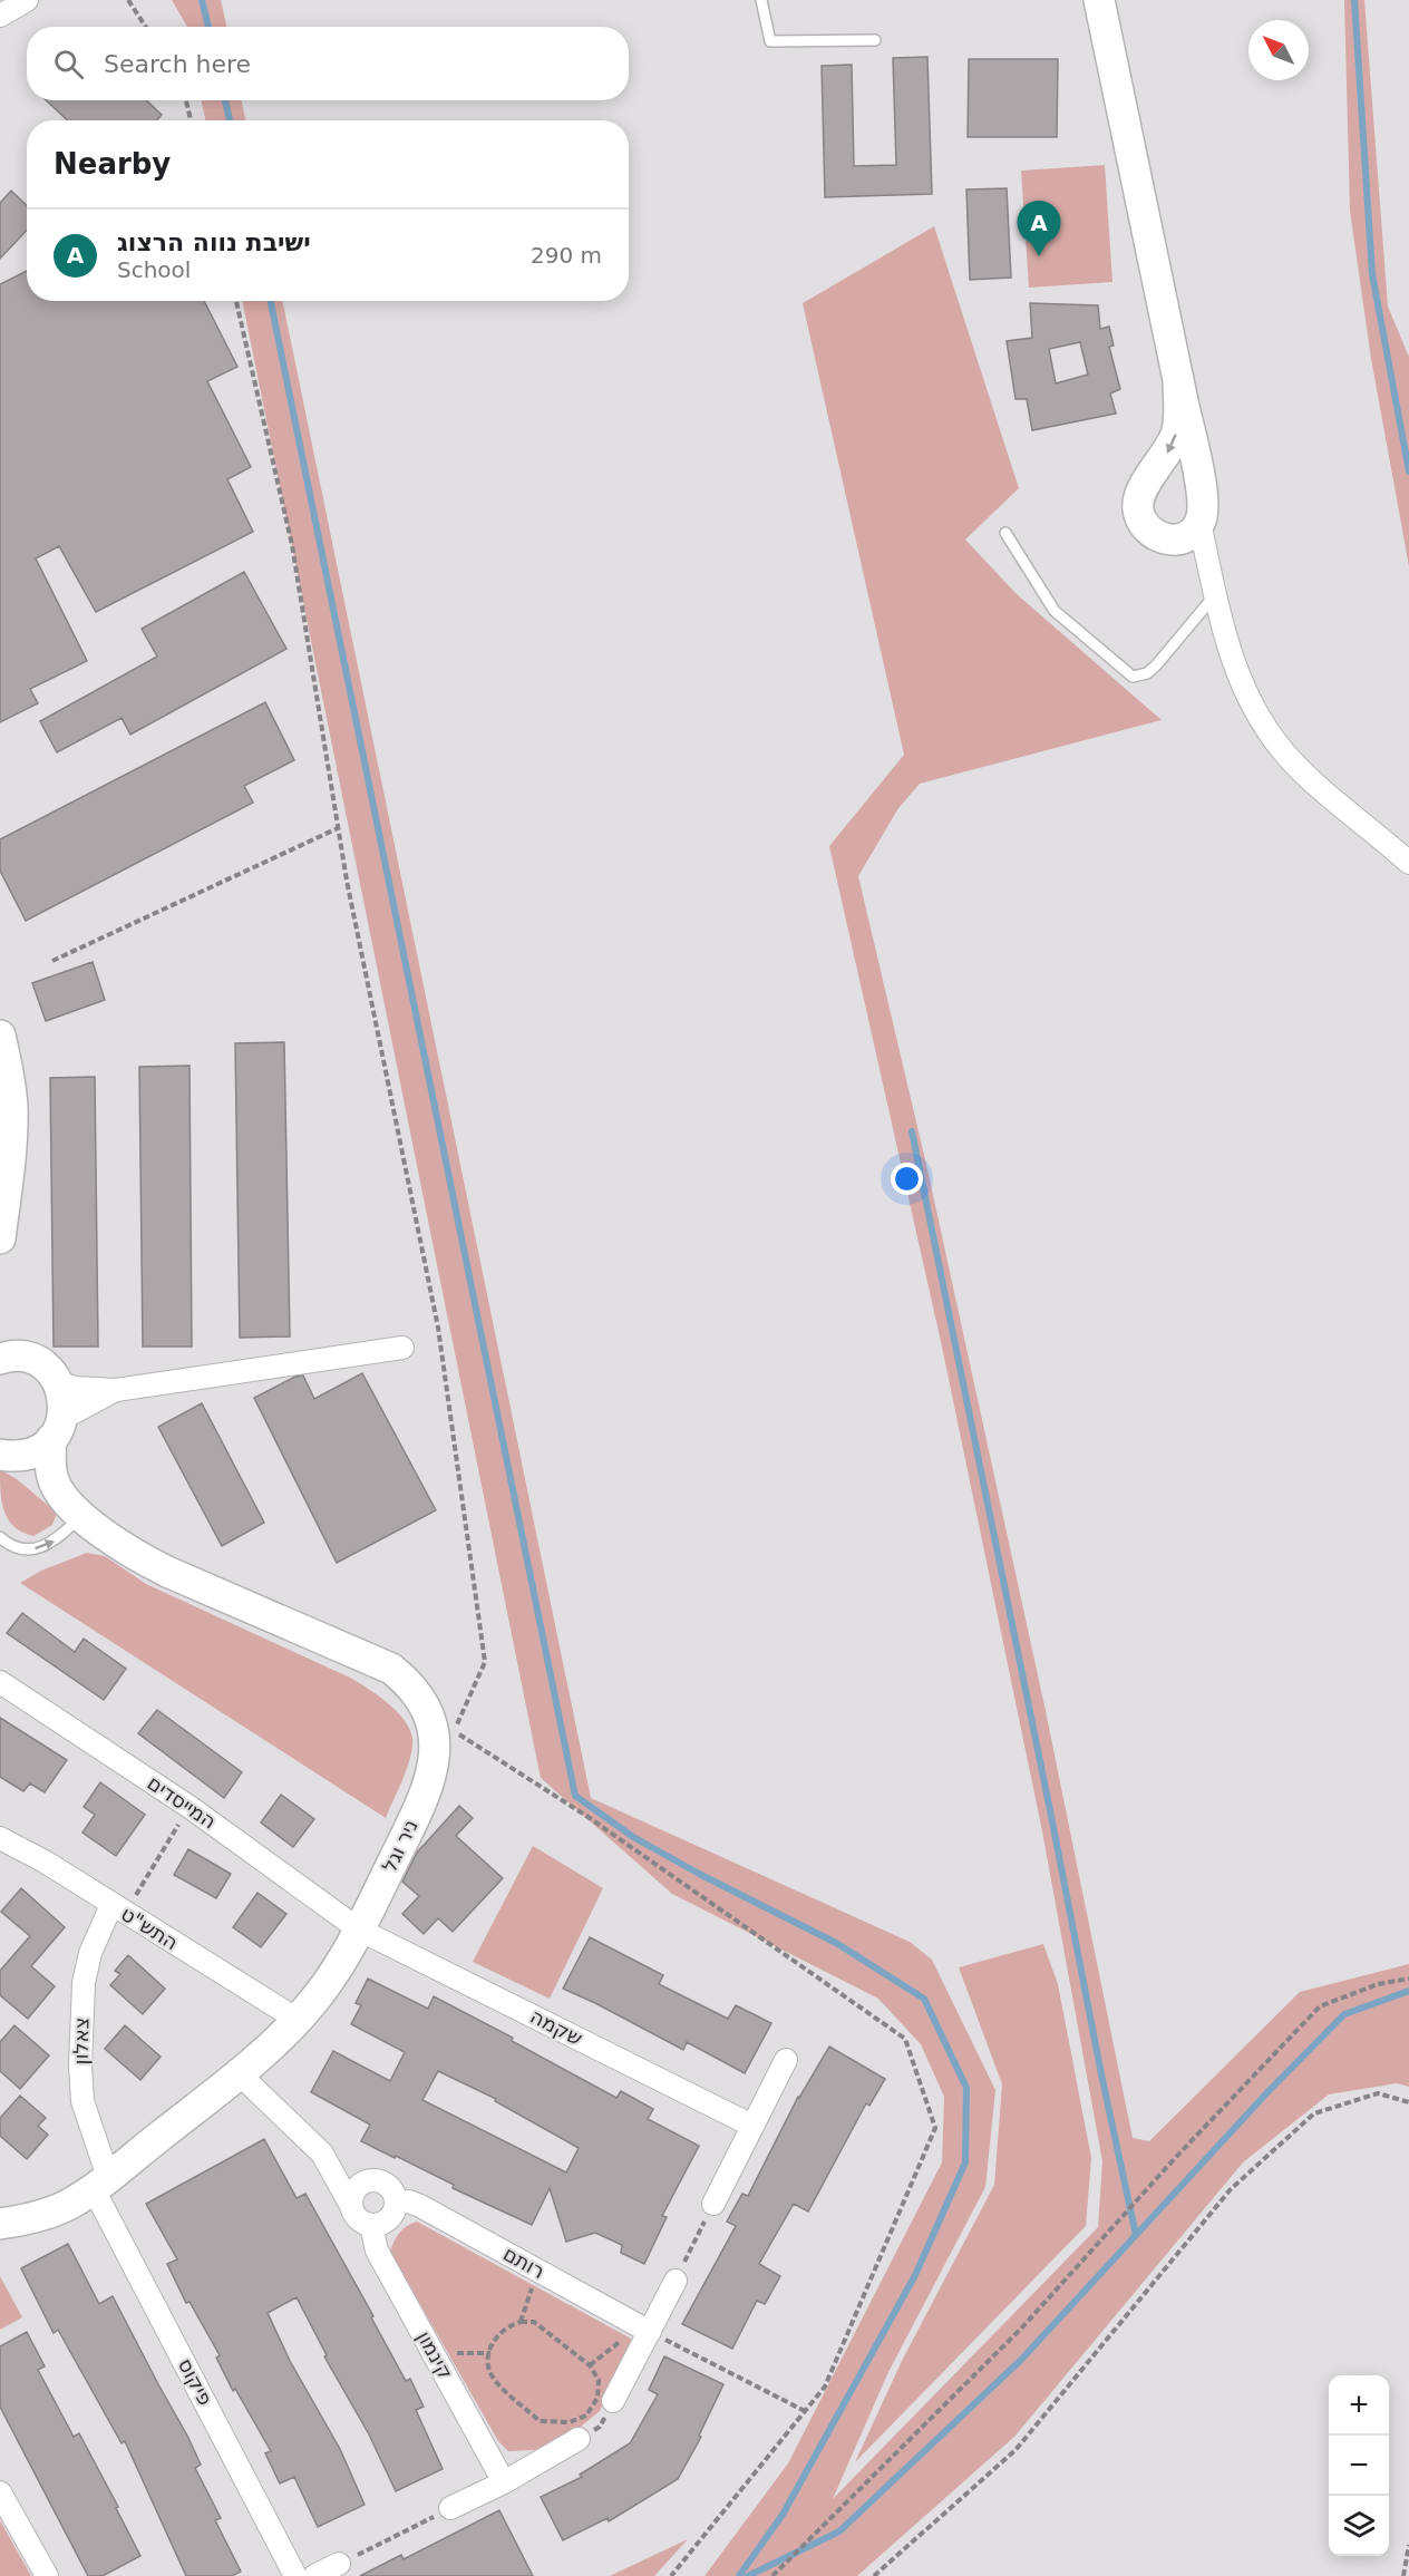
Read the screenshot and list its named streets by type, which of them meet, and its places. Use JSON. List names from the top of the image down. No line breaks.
{"streets":{"street":["המייסדים","ניר וגל","התש\"ט","שקמה","צאלון","רותם","קינמון","פיקוס"]},"crossings":[["המייסדים","ניר וגל"],["המייסדים","שקמה"],["ניר וגל","התש\"ט"],["ניר וגל","שקמה"],["ניר וגל","צאלון"],["ניר וגל","פיקוס"],["התש\"ט","צאלון"],["צאלון","פיקוס"],["רותם","קינמון"]],"north":"top left","page":{"search":"Search here","heading":"Nearby","pins":"A","list":[{"mark":"A","name":"ישיבת נווה הרצוג","note":"School","value":"290 m"}],"map_buttons":["+","−"]}}
